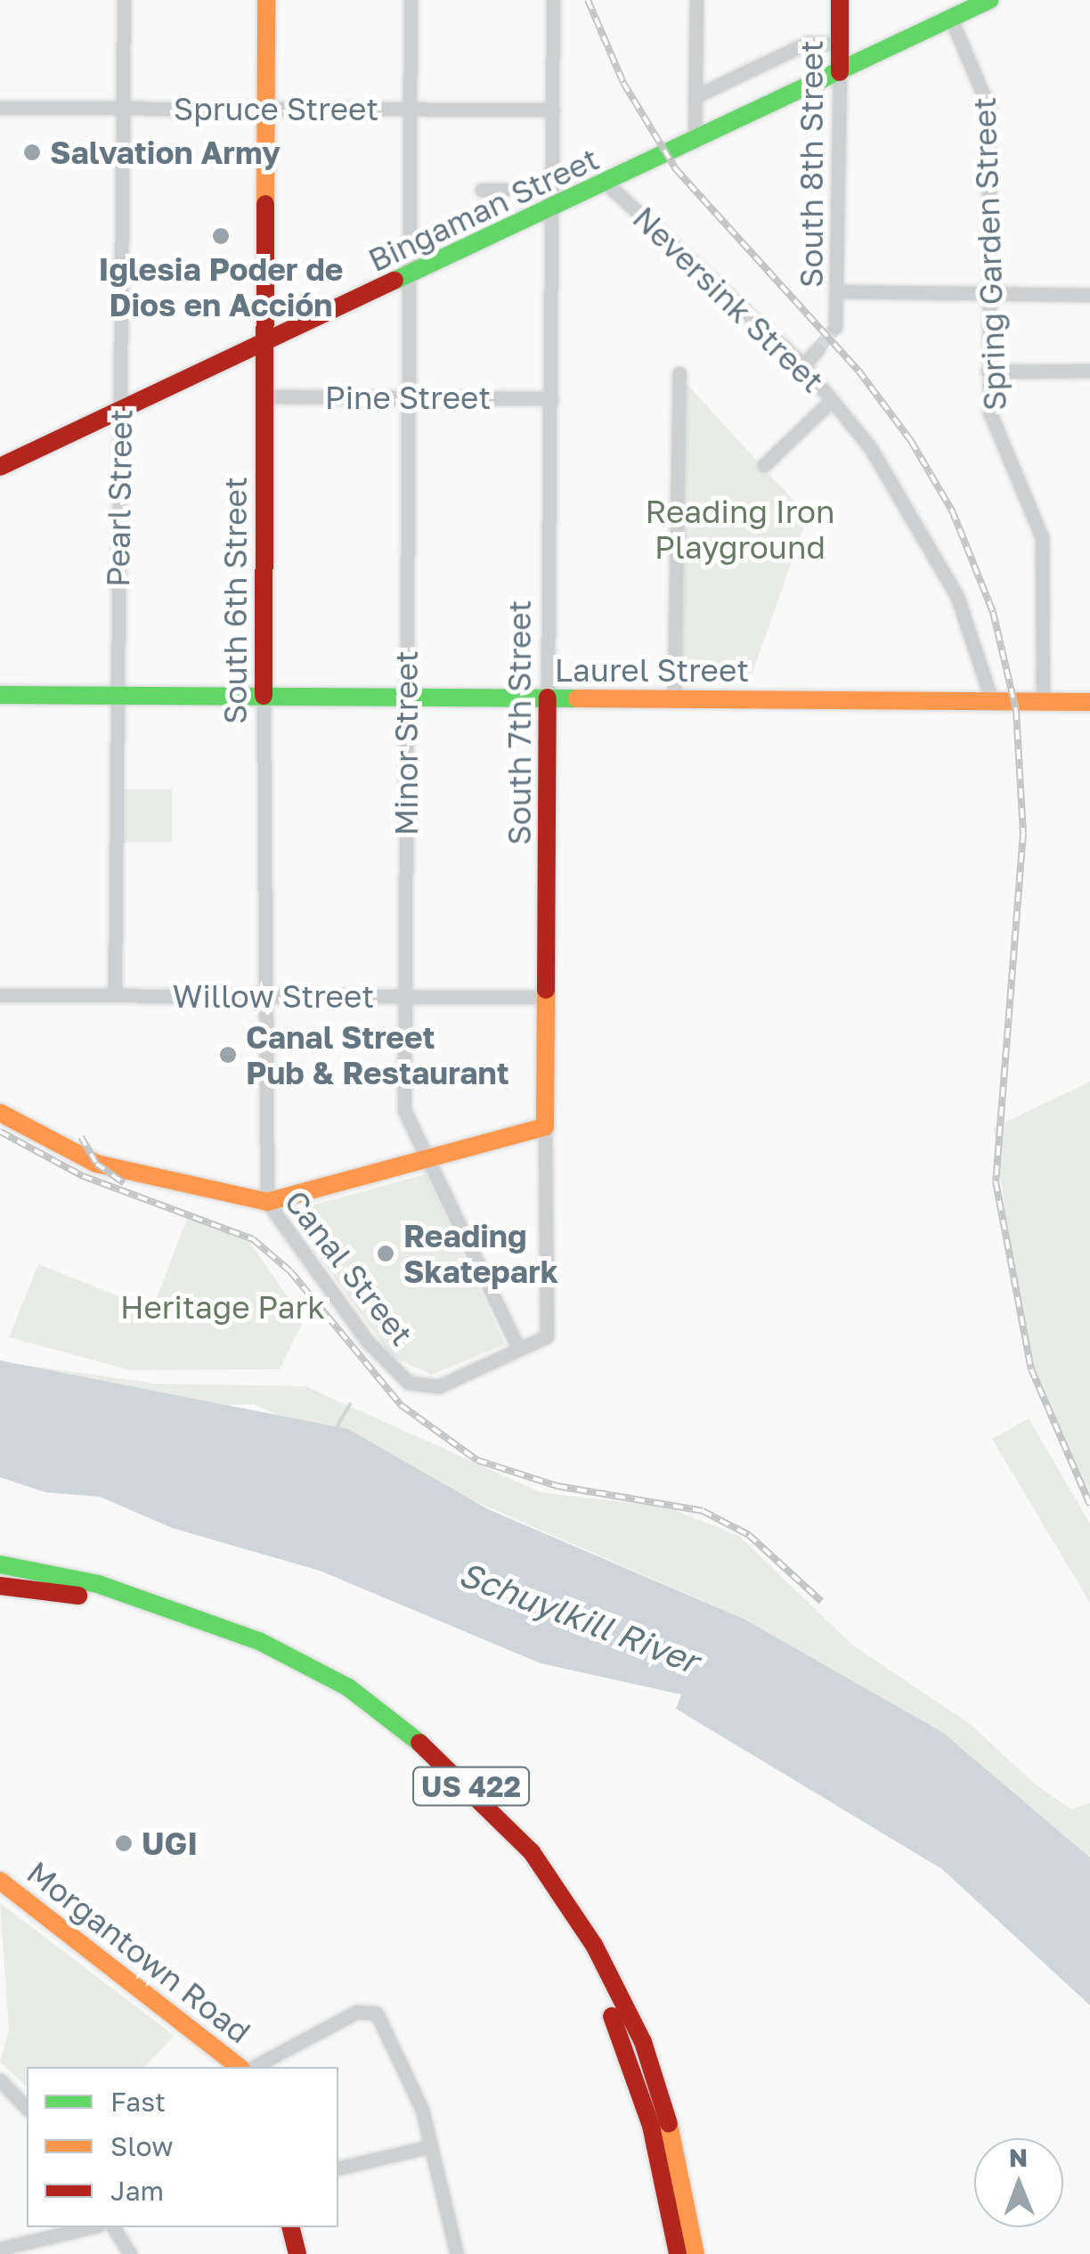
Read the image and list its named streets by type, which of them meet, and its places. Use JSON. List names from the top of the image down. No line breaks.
{"streets":{"main road":["South 8th Street","Bingaman Street","South 6th Street","Laurel Street","South 7th Street","Canal Street","US 422","Morgantown Road"],"street":["Spruce Street","Spring Garden Street","Neversink Street","Pine Street","Pearl Street","Minor Street","Willow Street"]},"crossings":[["Spruce Street","Pearl Street"],["Spruce Street","South 6th Street"],["Spruce Street","South 7th Street"],["Spruce Street","Minor Street"],["South 8th Street","Bingaman Street"],["Bingaman Street","Spring Garden Street"],["Bingaman Street","Neversink Street"],["Bingaman Street","Pearl Street"],["Bingaman Street","South 6th Street"],["Bingaman Street","South 7th Street"],["Bingaman Street","Minor Street"],["Spring Garden Street","Laurel Street"],["Neversink Street","Laurel Street"],["Pine Street","South 6th Street"],["Pine Street","South 7th Street"],["Pine Street","Minor Street"],["Pearl Street","Laurel Street"],["Pearl Street","Willow Street"],["South 6th Street","Laurel Street"],["South 6th Street","Willow Street"],["South 6th Street","Canal Street"],["Laurel Street","South 7th Street"],["Laurel Street","Minor Street"],["South 7th Street","Willow Street"],["South 7th Street","Canal Street"],["Minor Street","Willow Street"],["Minor Street","Canal Street"]],"water":["Schuylkill River"],"parks":["Reading Iron Playground","Heritage Park"],"places":["Salvation Army","Iglesia Poder de Dios en Acción","Canal Street Pub & Restaurant","Reading Skatepark","UGI"],"legend":["Fast","Slow","Jam"],"north":"top"}
